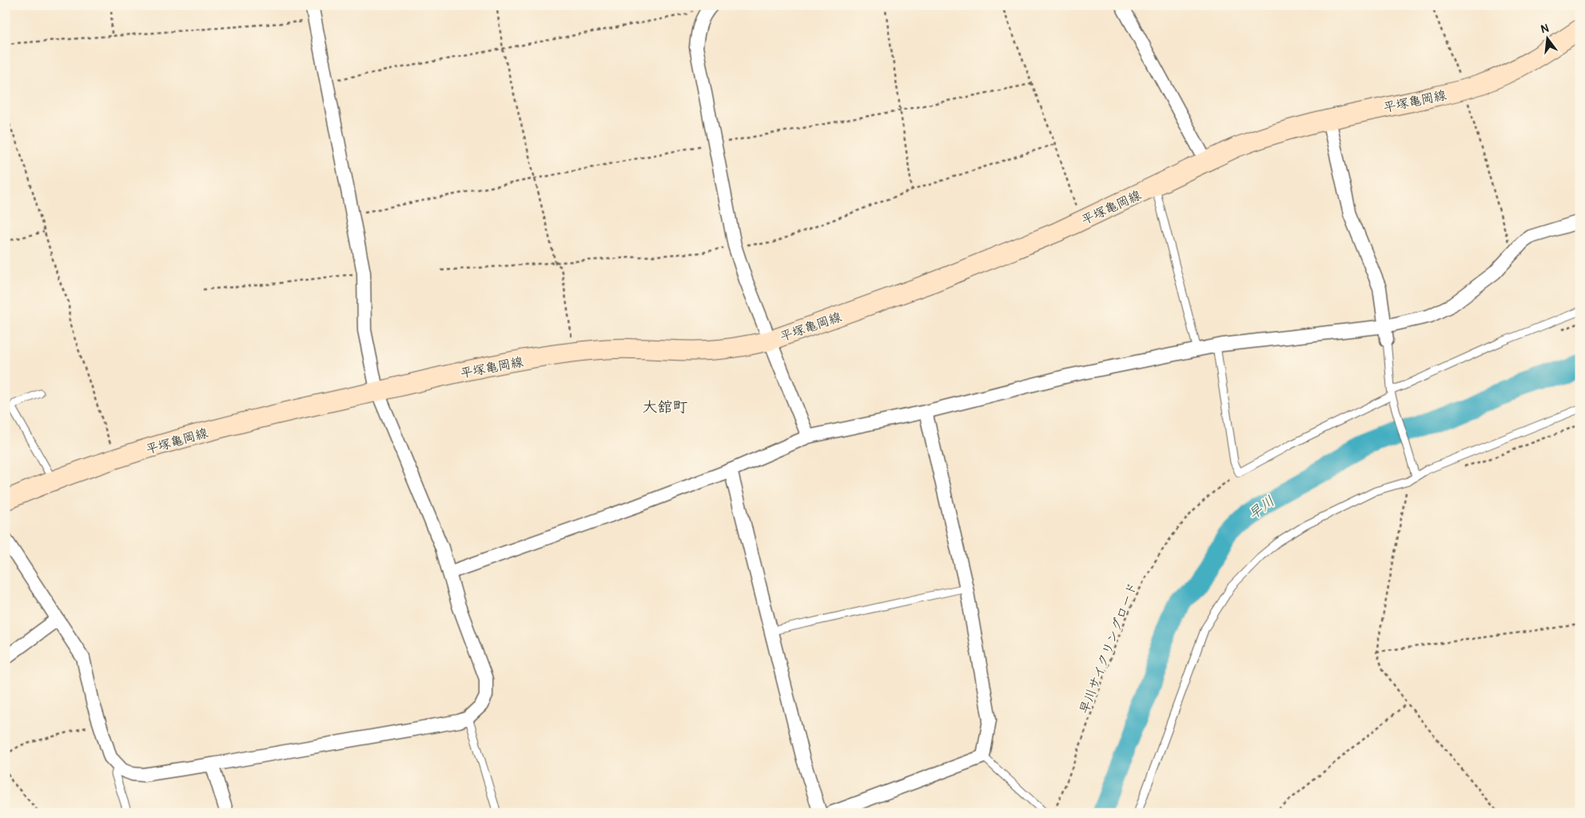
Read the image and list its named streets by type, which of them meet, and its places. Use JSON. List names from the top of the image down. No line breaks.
{"streets":{"main road":["平塚亀岡線"],"path":["早川サイクリングロード"]},"districts":["大舘町"],"water":["早川"],"north":"top"}
